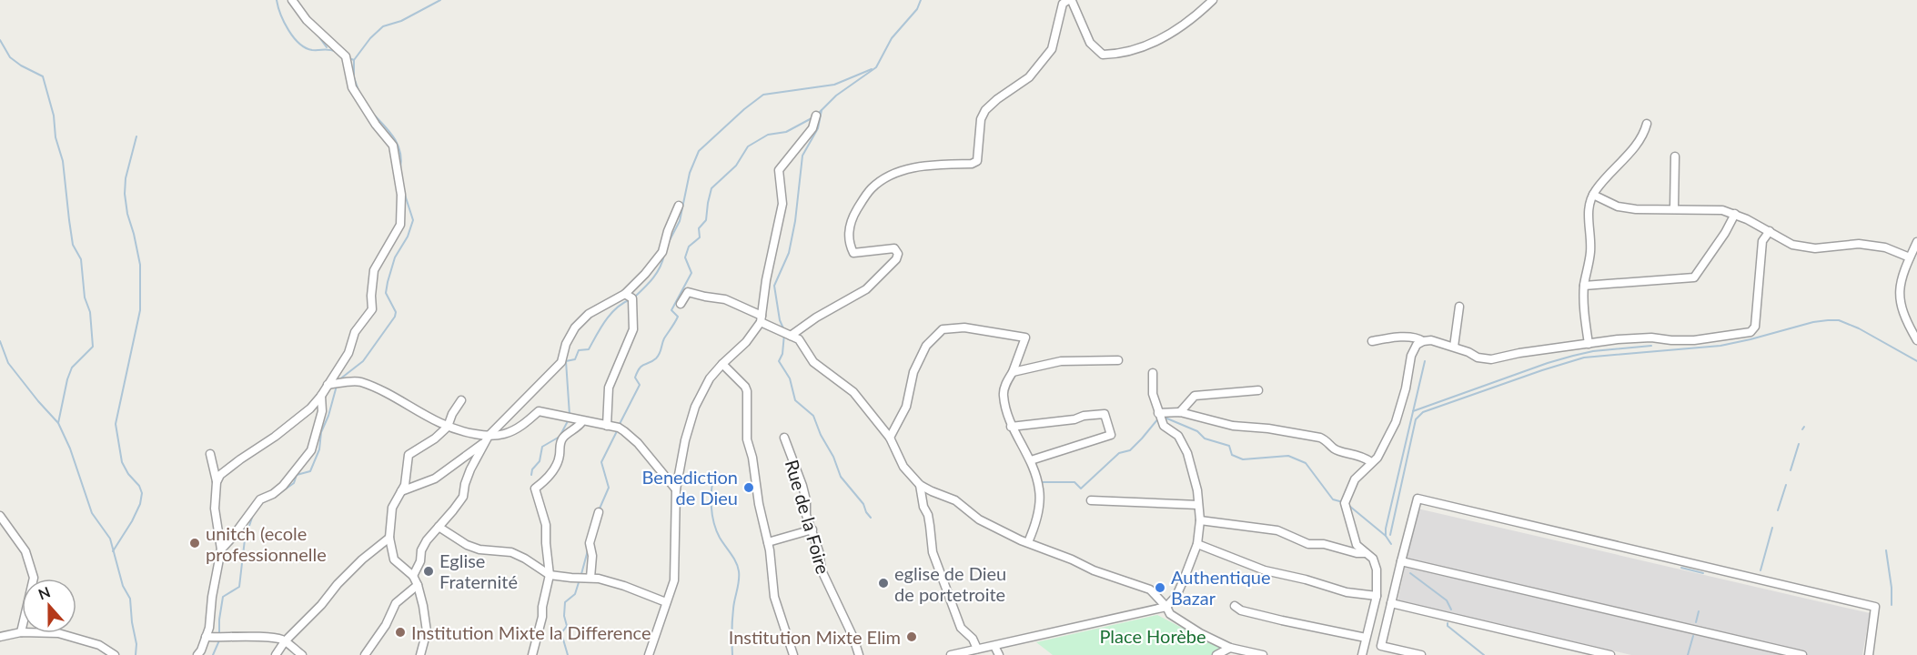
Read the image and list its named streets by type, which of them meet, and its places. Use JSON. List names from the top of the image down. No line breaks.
{"streets":{"street":["Rue de la Foire"]},"parks":["Place Horèbe"],"places":["Benediction de Dieu","unitch (ecole professionnelle","Eglise Fraternité","eglise de Dieu de portetroite","Authentique Bazar","Institution Mixte la Difference","Institution Mixte Elim"],"north":"top"}
